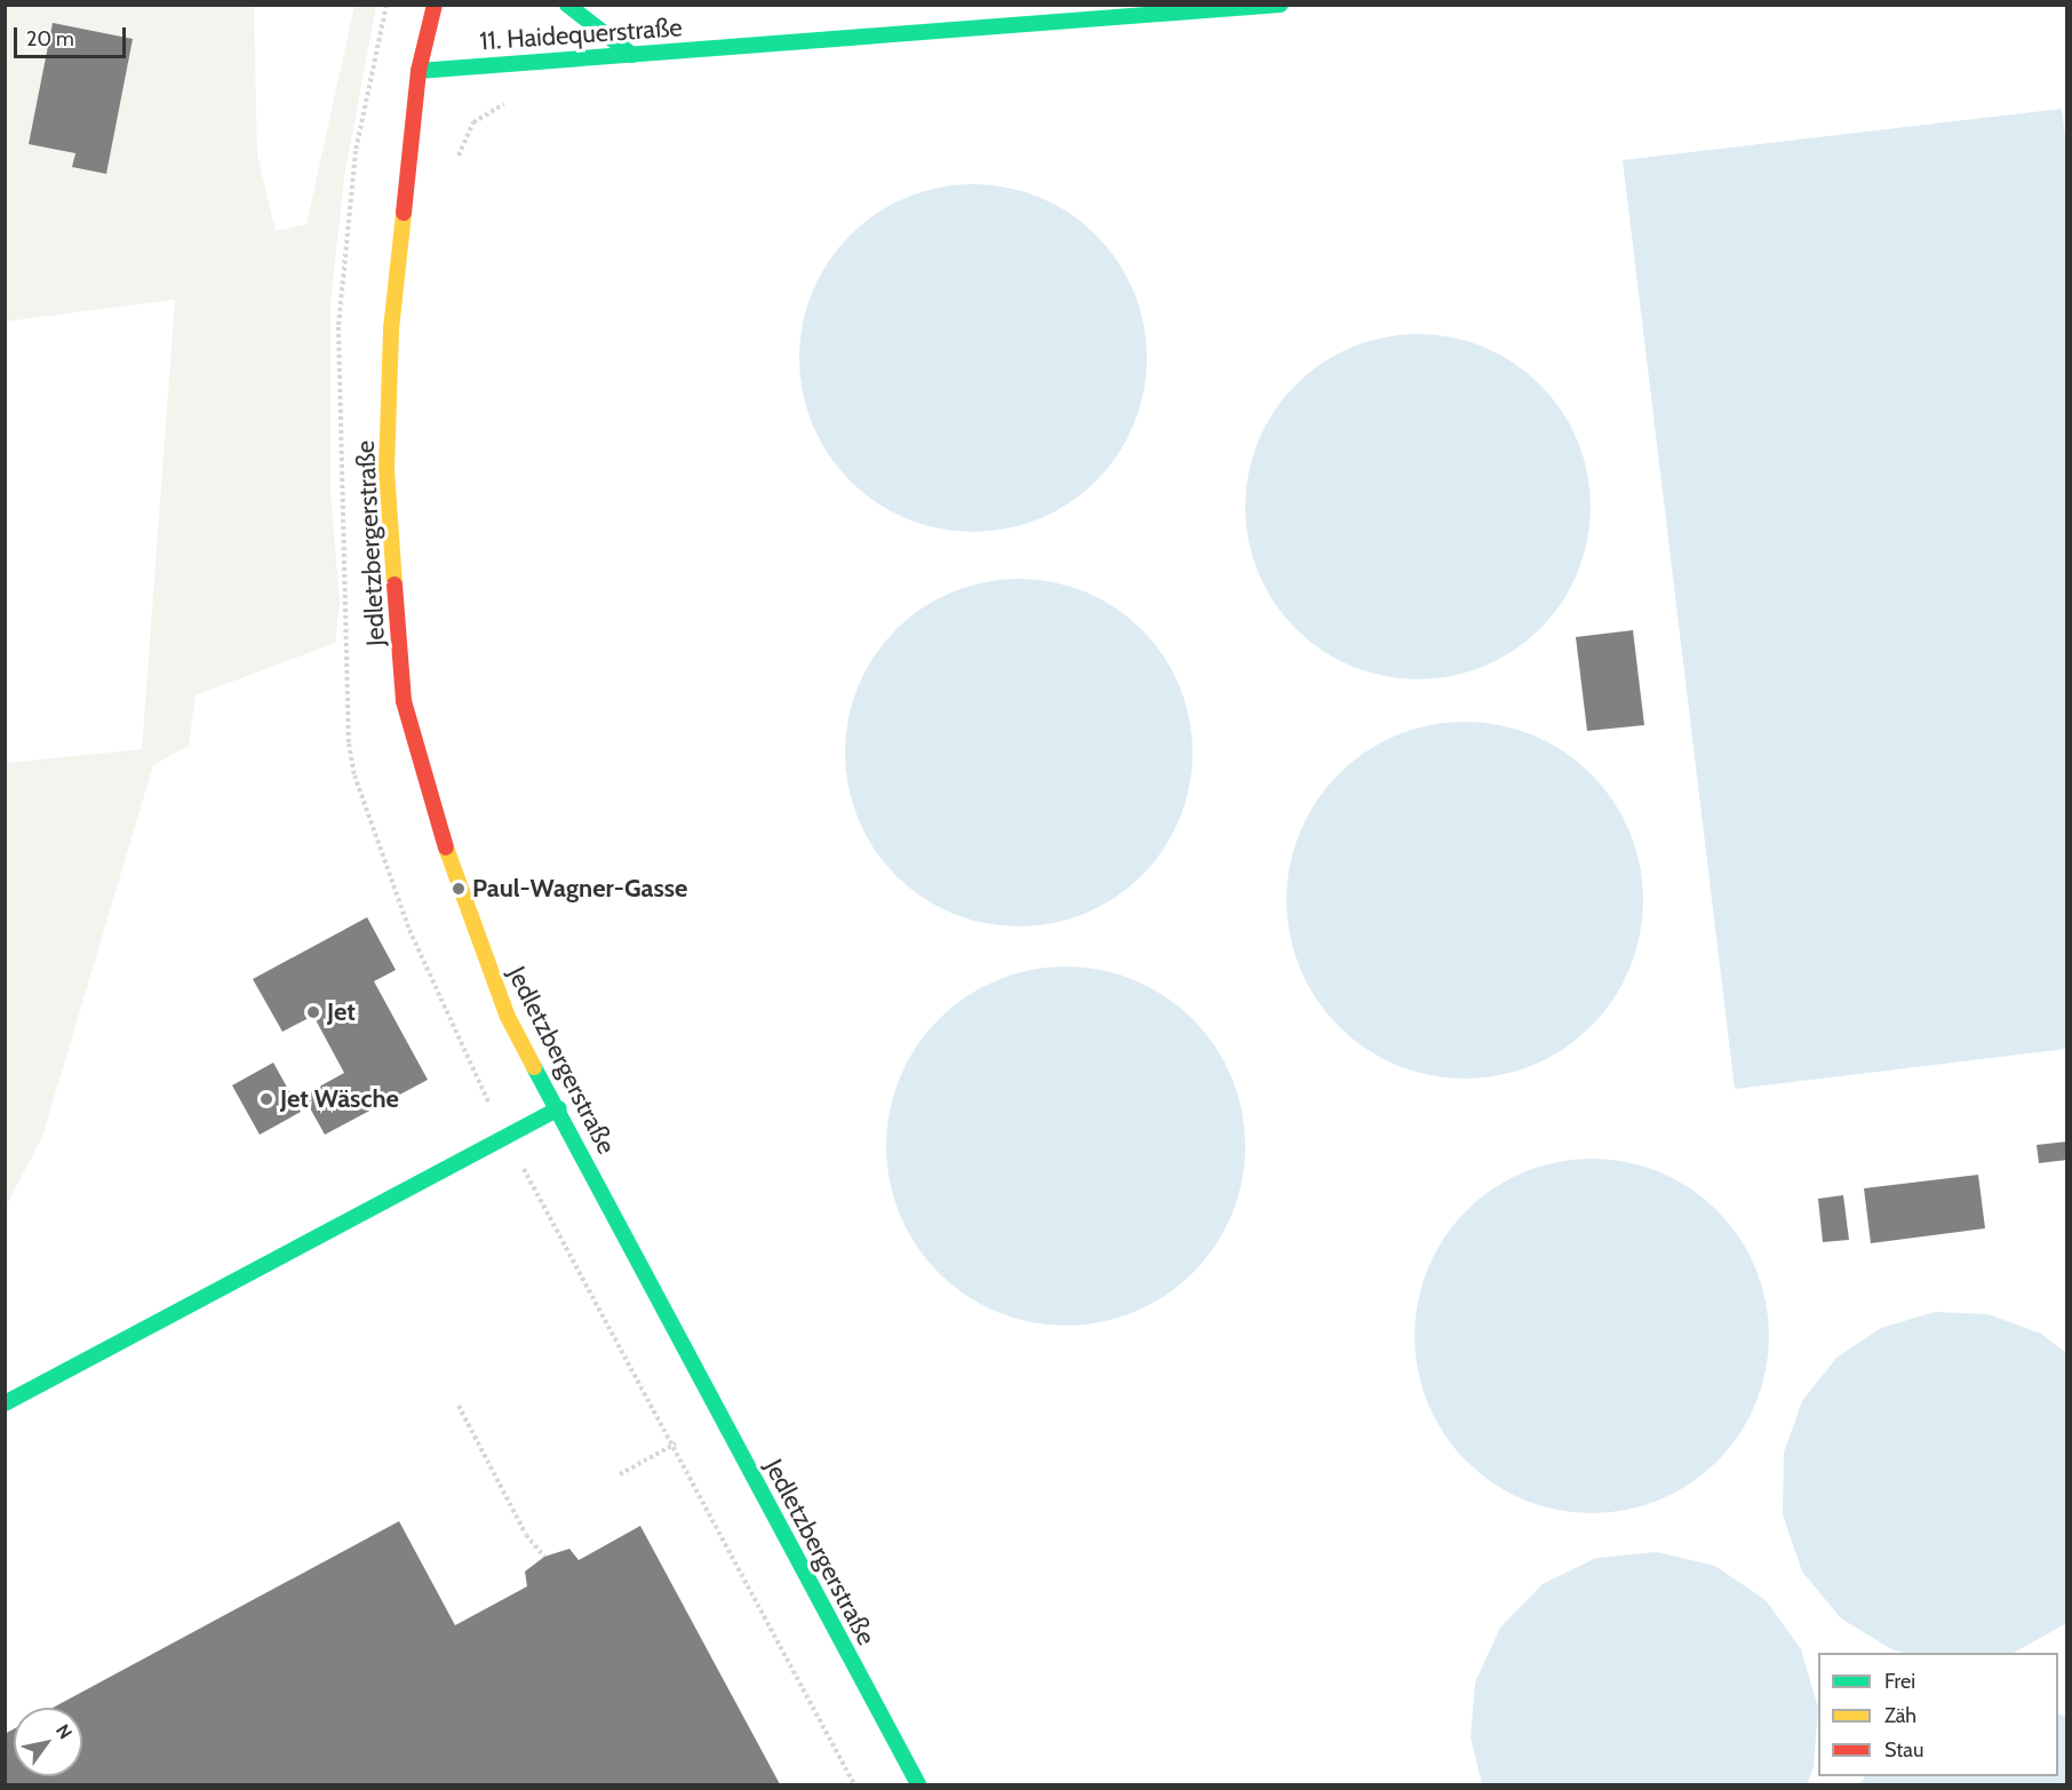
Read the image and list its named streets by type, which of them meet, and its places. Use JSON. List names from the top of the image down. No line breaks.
{"streets":{"main road":["11. Haidequerstraße","Jedletzbergerstraße"]},"crossings":[["11. Haidequerstraße","Jedletzbergerstraße"]],"places":["Paul-Wagner-Gasse","Jet","Jet Wäsche"],"legend":["Frei","Zäh","Stau"],"scale_bar":"20 m","north":"top right"}
